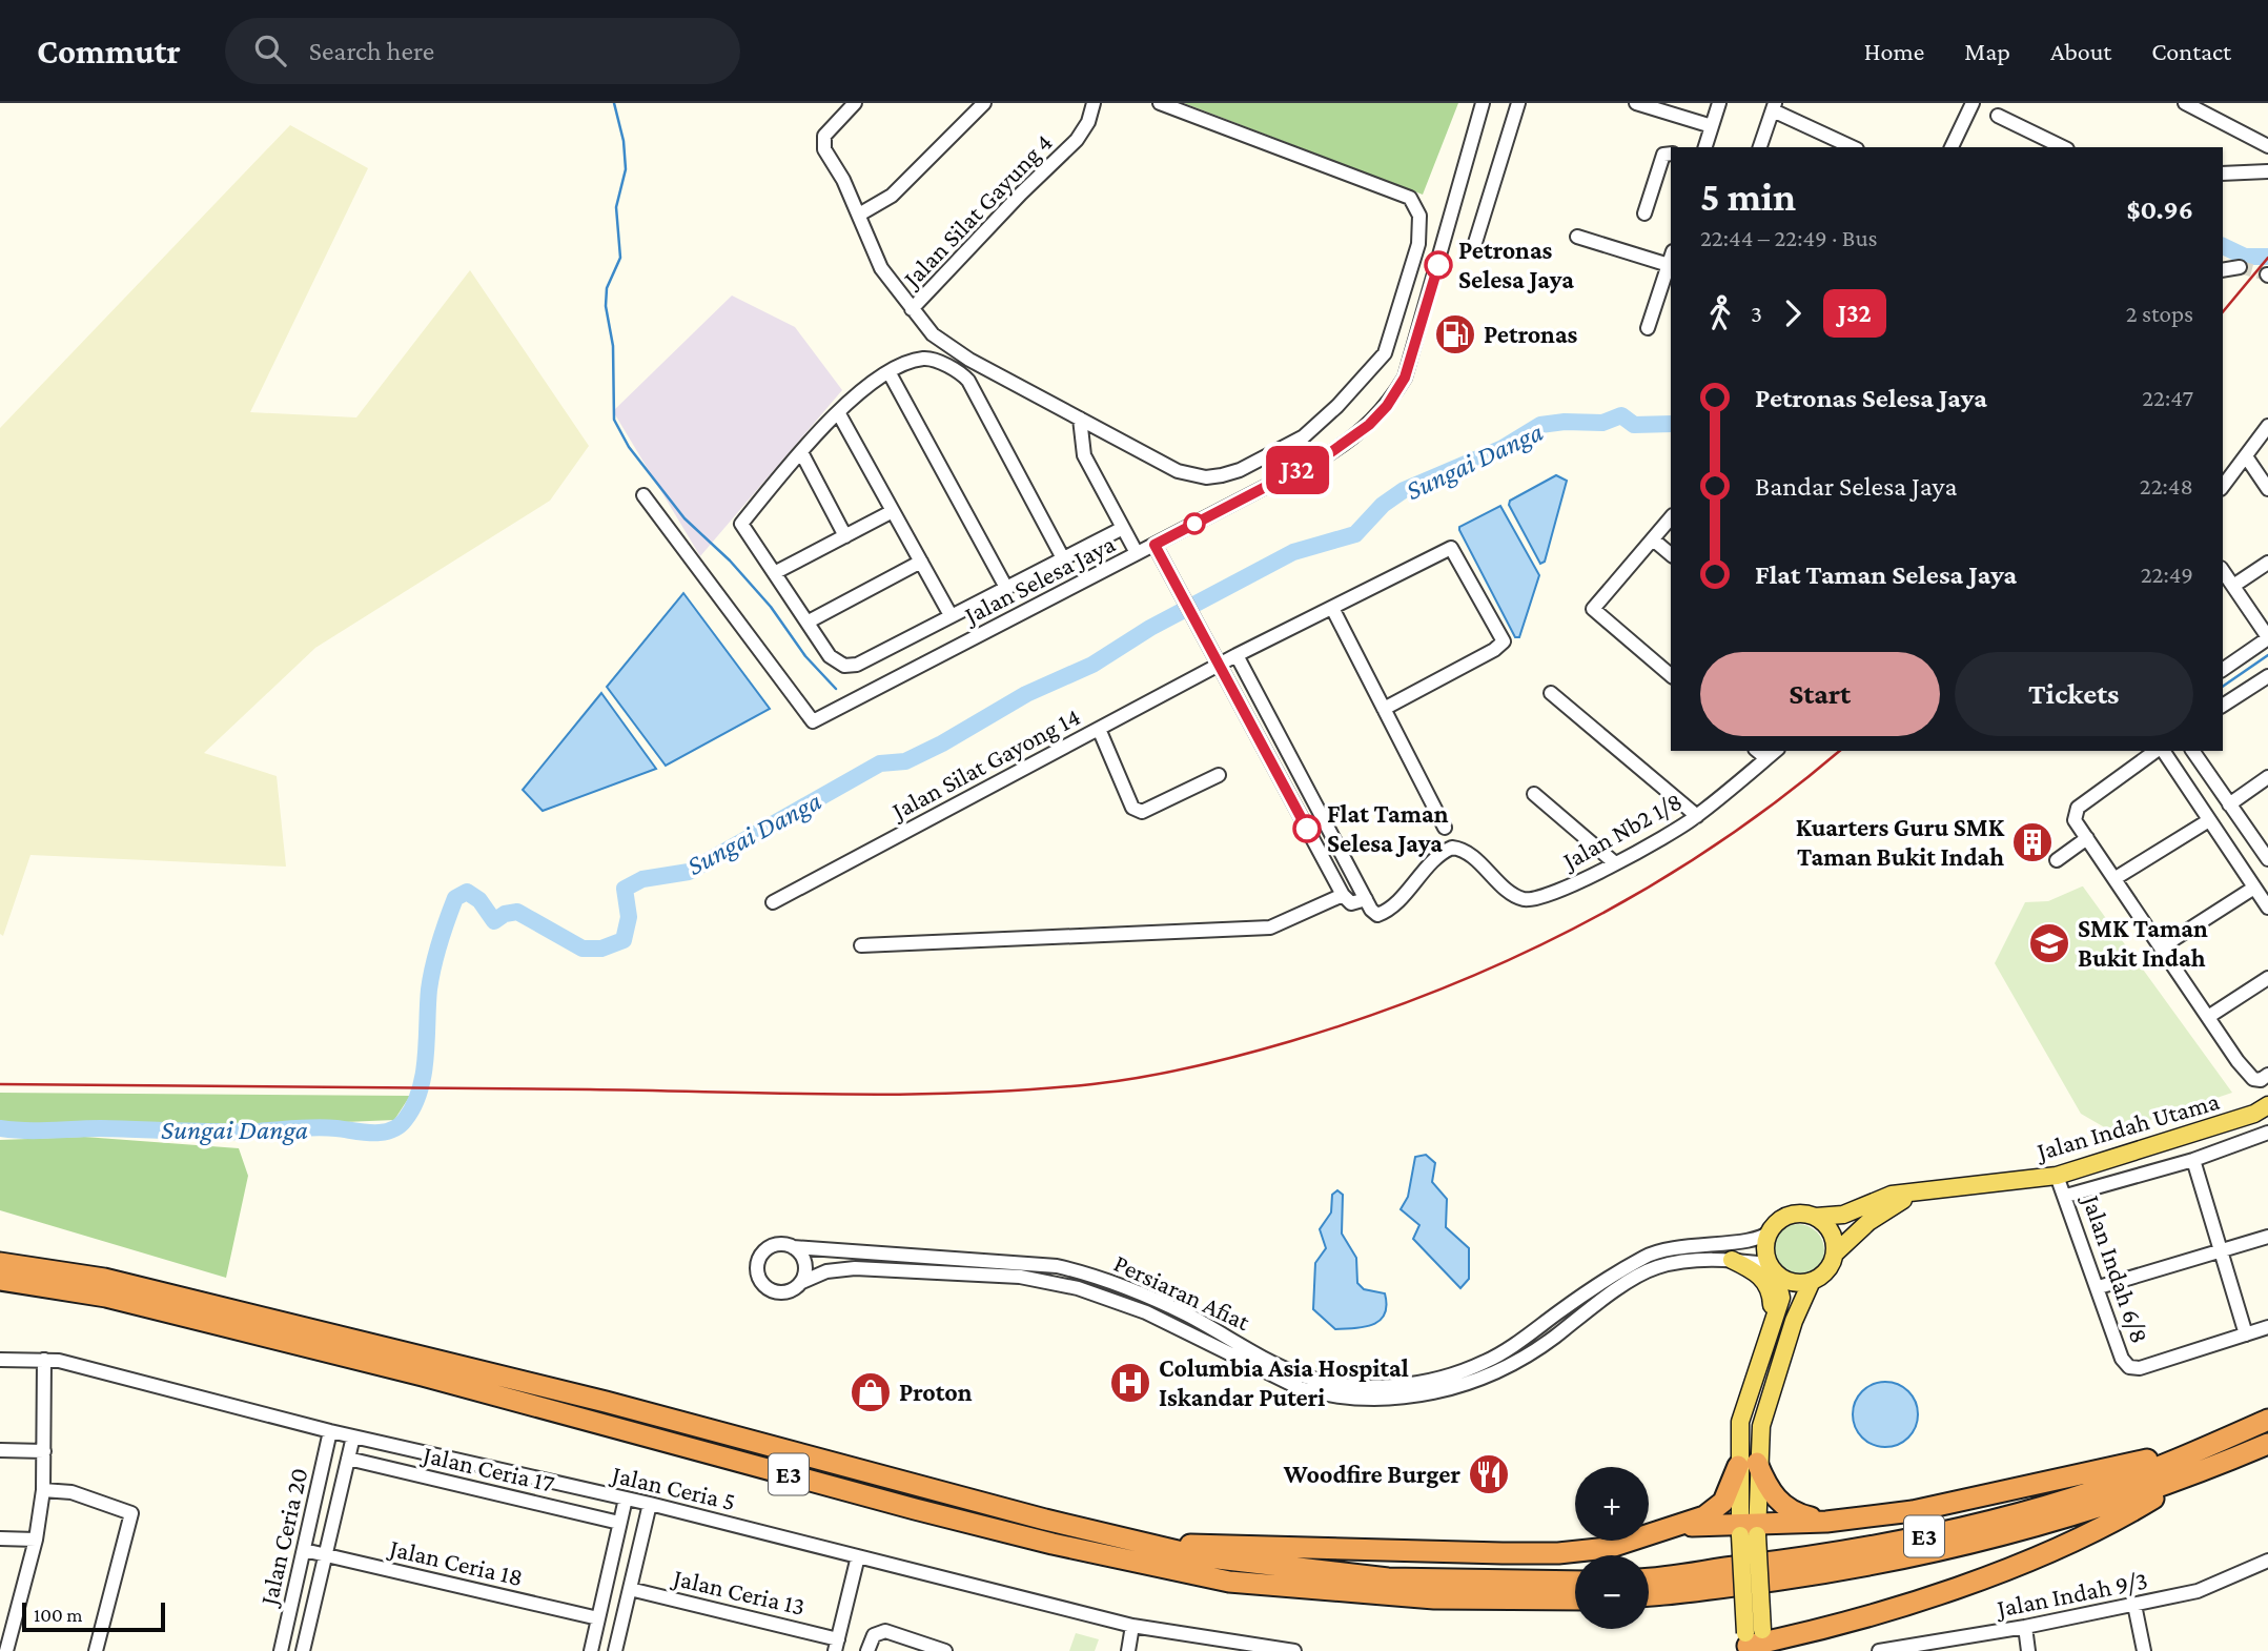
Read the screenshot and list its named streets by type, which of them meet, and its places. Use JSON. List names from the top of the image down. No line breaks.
{"streets":{"highway":["E3"],"main road":["Jalan Indah Utama"],"street":["Jalan Silat Gayung 4","Jalan Selesa Jaya","Jalan Silat Gayong 14","Jalan Nb2 1/8","Jalan Indah 6/8","Persiaran Afiat","Jalan Ceria 17","Jalan Ceria 5","Jalan Ceria 20","Jalan Ceria 18","Jalan Ceria 13","Jalan Indah 9/3"]},"crossings":[["Jalan Indah Utama","Jalan Indah 6/8"],["Jalan Indah Utama","Persiaran Afiat"],["Jalan Ceria 17","Jalan Ceria 20"],["Jalan Ceria 5","Jalan Ceria 20"],["Jalan Ceria 20","Jalan Ceria 18"]],"water":["Sungai Danga"],"places":{"other":["Petronas Selesa Jaya","Flat Taman Selesa Jaya"],"fuel station":["Petronas"],"building":["Kuarters Guru SMK Taman Bukit Indah"],"school or university":["SMK Taman Bukit Indah"],"hospital":["Columbia Asia Hospital Iskandar Puteri"],"shop":["Proton"],"restaurant":["Woodfire Burger"]},"lines":["bus line J32"],"scale_bar":"100 m","page":{"header":"Commutr","search":"Search here","nav":["Home","Map","About","Contact"],"on_map":"J32","heading":["5 min","22:44 – 22:49 · Bus","$0.96"],"legs":["3","J32","2 stops"],"list":[{"name":"Petronas Selesa Jaya","value":"22:47"},{"name":"Bandar Selesa Jaya","value":"22:48"},{"name":"Flat Taman Selesa Jaya","value":"22:49"}],"buttons":["Start","Tickets"],"map_buttons":["+","−"],"scale":"100 m"}}
